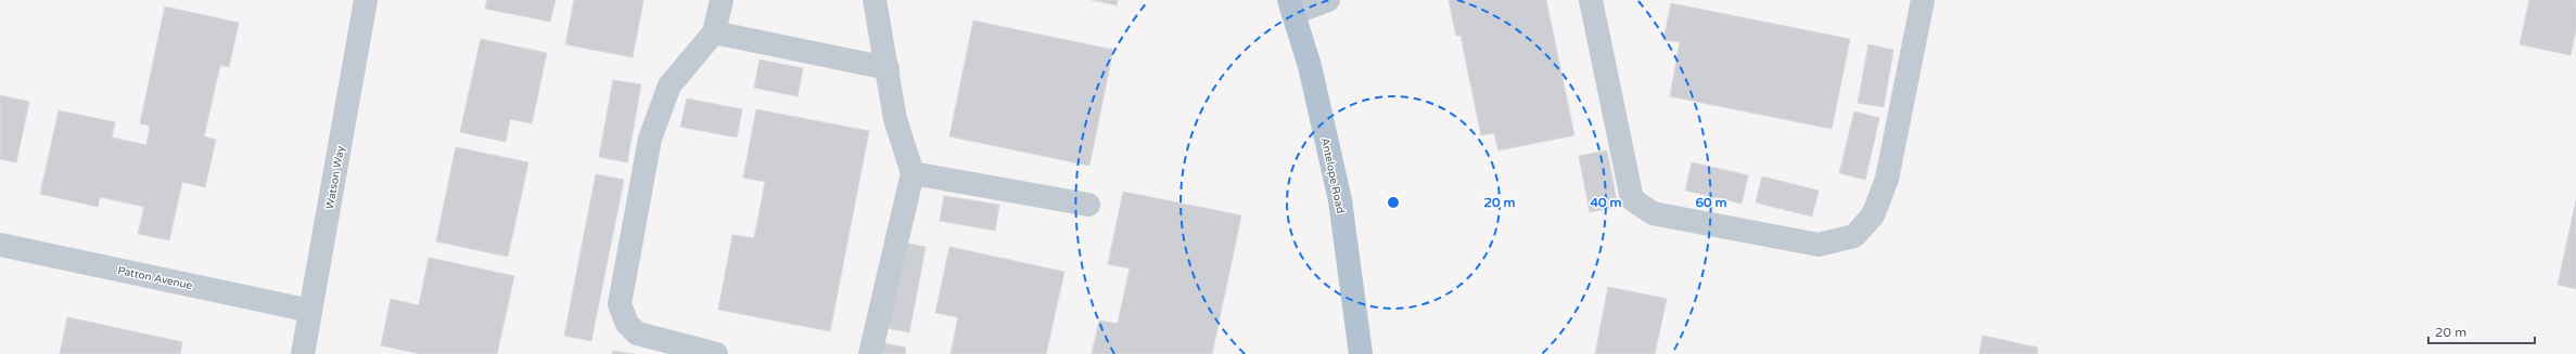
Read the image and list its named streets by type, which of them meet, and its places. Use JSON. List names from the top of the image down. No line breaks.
{"streets":{"main road":["Antelope Road"],"street":["Watson Way","Patton Avenue"]},"crossings":[["Watson Way","Patton Avenue"]],"scale_bar":"20 m","rings":["20 m","40 m","60 m"]}
